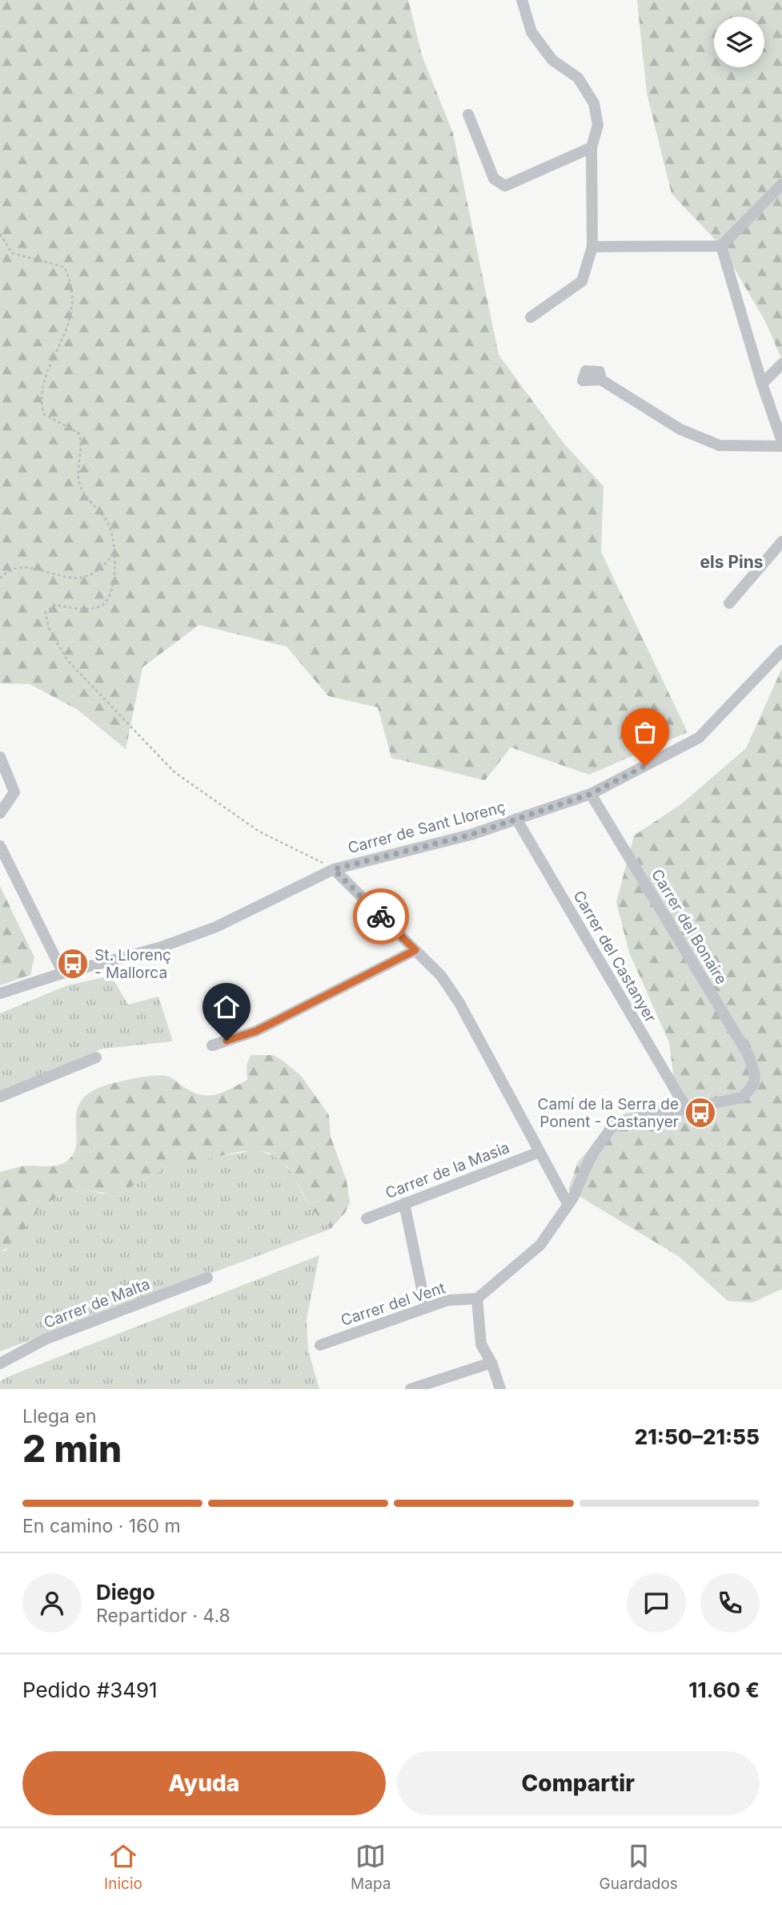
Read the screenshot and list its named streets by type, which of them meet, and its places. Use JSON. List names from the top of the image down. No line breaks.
{"streets":{"street":["Carrer de Sant Llorenç","Carrer del Bonaire","Carrer del Castanyer","Carrer de la Masia","Carrer de Malta","Carrer del Vent"]},"crossings":[["Carrer de Sant Llorenç","Carrer del Bonaire"],["Carrer de Sant Llorenç","Carrer del Castanyer"],["Carrer del Bonaire","Carrer del Castanyer"]],"districts":["els Pins"],"places":{"bus stop":["St. Llorenç - Mallorca","Camí de la Serra de Ponent - Castanyer"]},"page":{"heading":["2 min","Llega en","21:50–21:55"],"panel":["Diego","Repartidor · 4.8","Pedido #3491","11.60 €"],"bar":"En camino · 160 m","buttons":["Ayuda","Compartir"],"tabs":["Inicio","Mapa","Guardados"]}}
